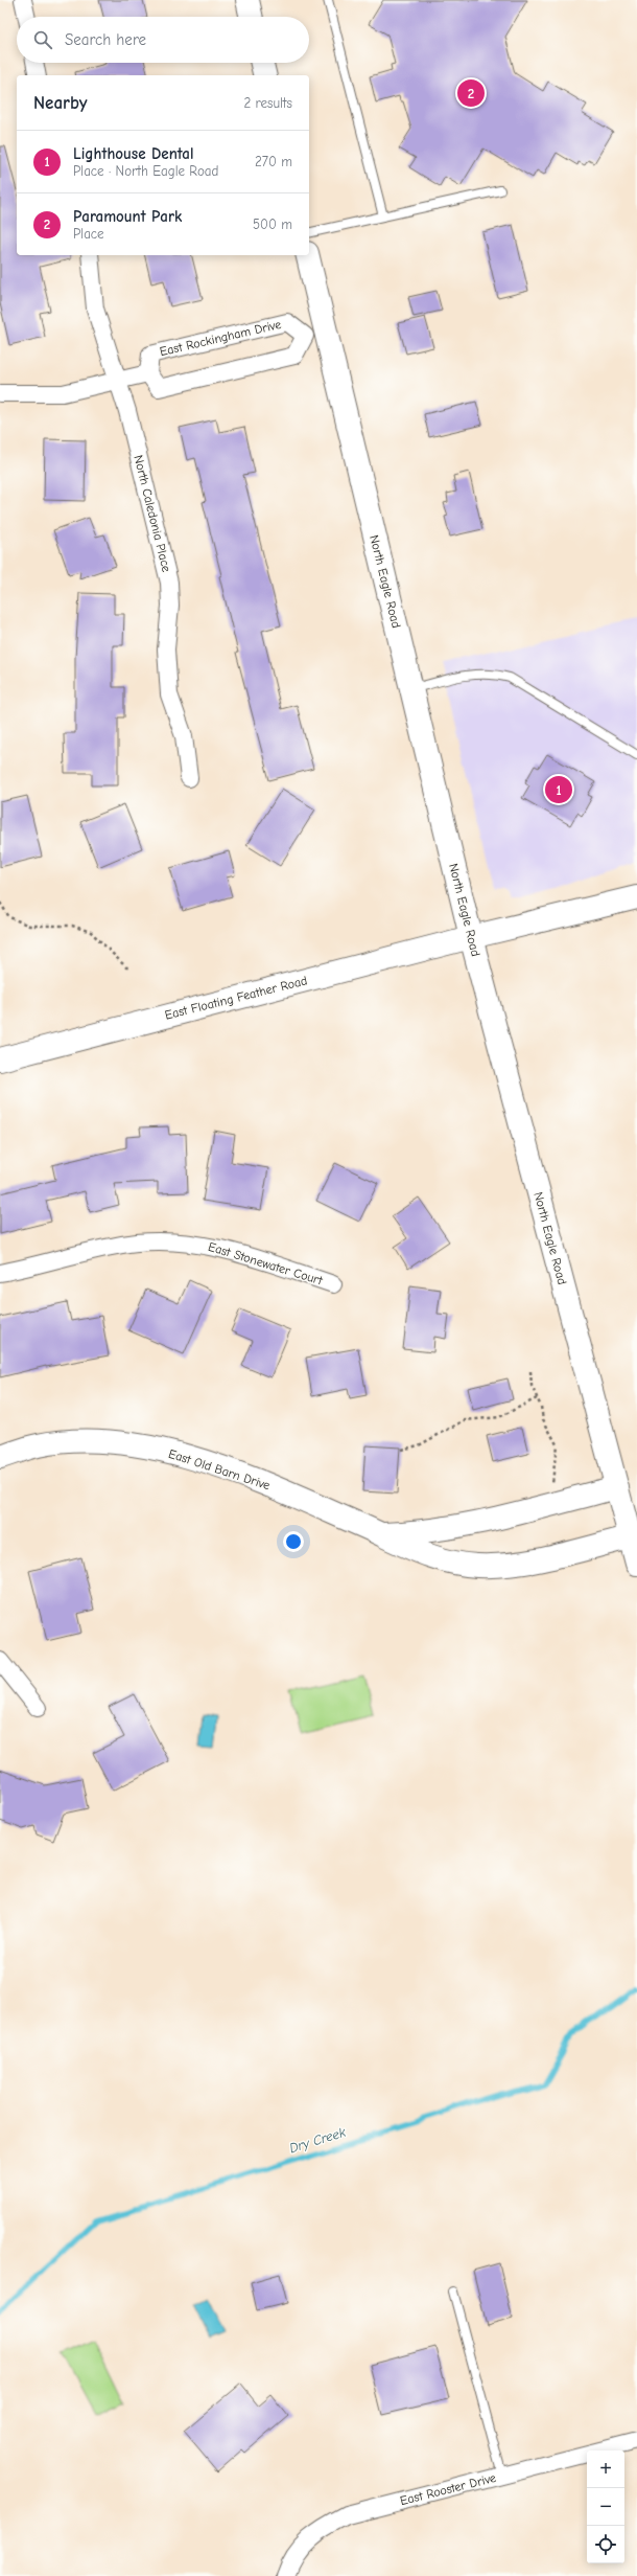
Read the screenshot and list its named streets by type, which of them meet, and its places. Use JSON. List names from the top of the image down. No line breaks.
{"streets":{"main road":["North Eagle Road","East Floating Feather Road","East Old Barn Drive"],"street":["East Rockingham Drive","North Caledonia Place","East Stonewater Court","East Rooster Drive"]},"crossings":[["East Rockingham Drive","North Eagle Road"],["North Eagle Road","East Floating Feather Road"],["North Eagle Road","East Old Barn Drive"]],"water":["Dry Creek"],"page":{"search":"Search here","heading":["Nearby","2 results"],"pins":["2","1"],"list":[{"mark":"1","name":"Lighthouse Dental","note":"Place · North Eagle Road","value":"270 m"},{"mark":"2","name":"Paramount Park","note":"Place","value":"500 m"}],"map_buttons":["+","−"]}}
